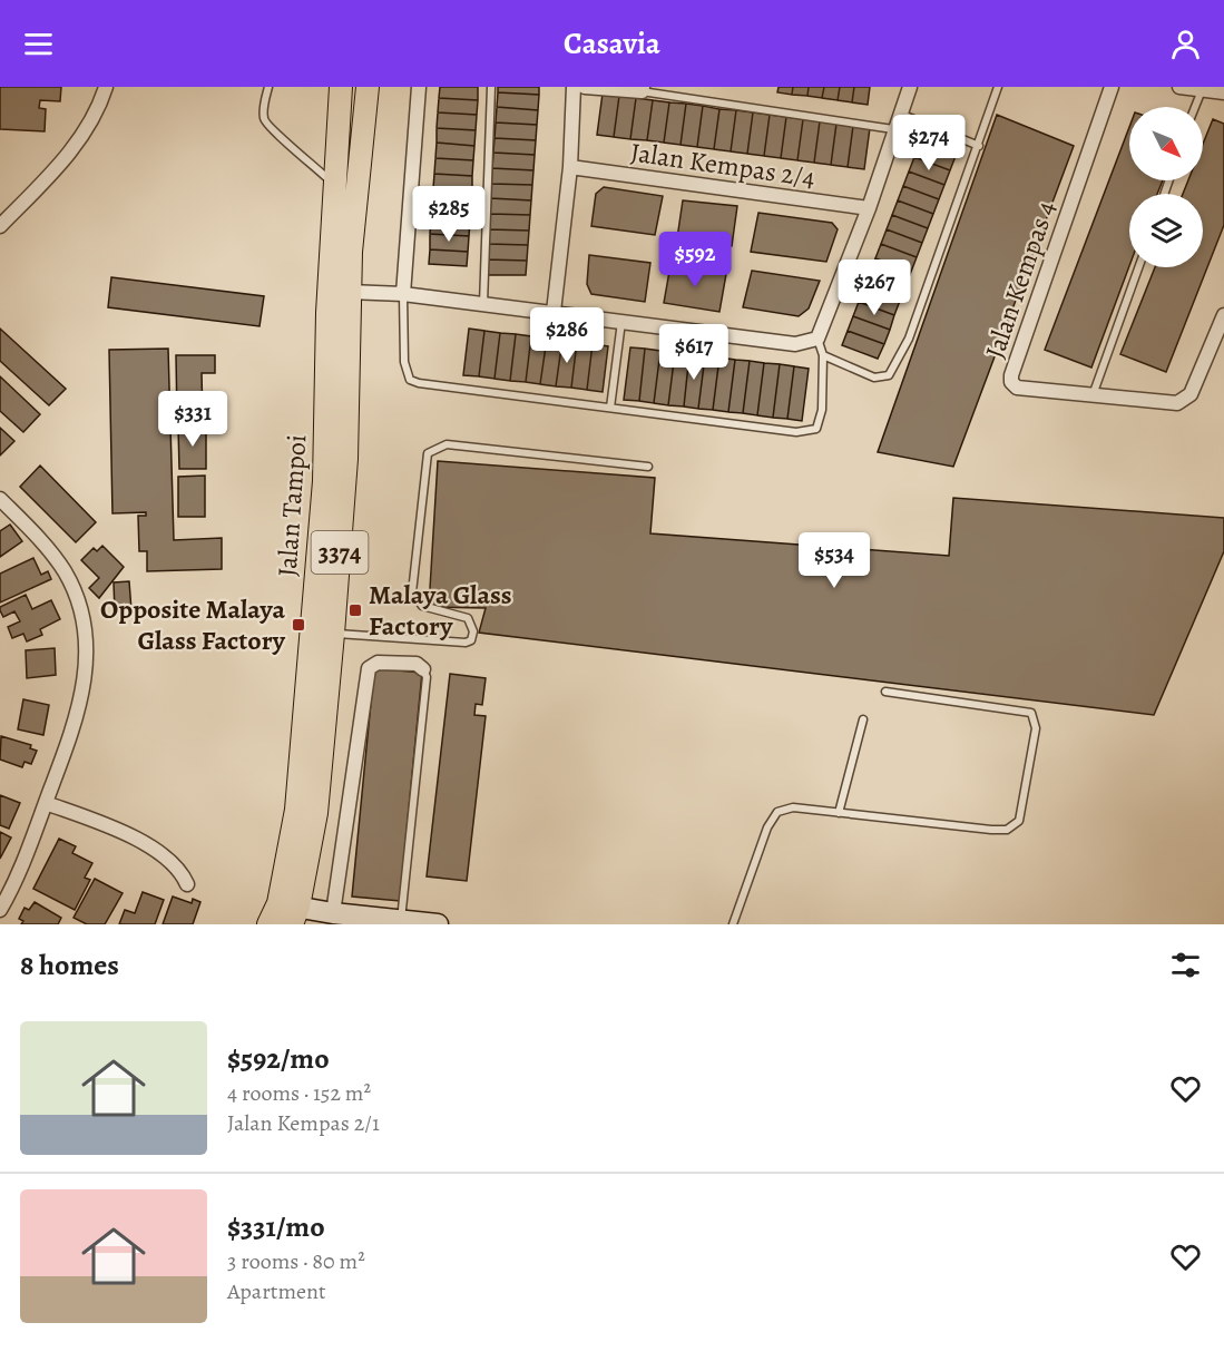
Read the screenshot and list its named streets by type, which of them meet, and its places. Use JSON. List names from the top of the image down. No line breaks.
{"streets":{"main road":["Jalan Tampoi","3374"],"street":["Jalan Kempas 2/4","Jalan Kempas 4"]},"places":{"transit":["Malaya Glass Factory","Opposite Malaya Glass Factory"]},"north":"bottom right","page":{"header":"Casavia","price":["$274","$285","$592","$267","$286","$617","$331","$534"],"heading":"8 homes","list":[{"name":"$592/mo","note":"4 rooms · 152 m² · Jalan Kempas 2/1"},{"name":"$331/mo","note":"3 rooms · 80 m² · Apartment"}]}}
